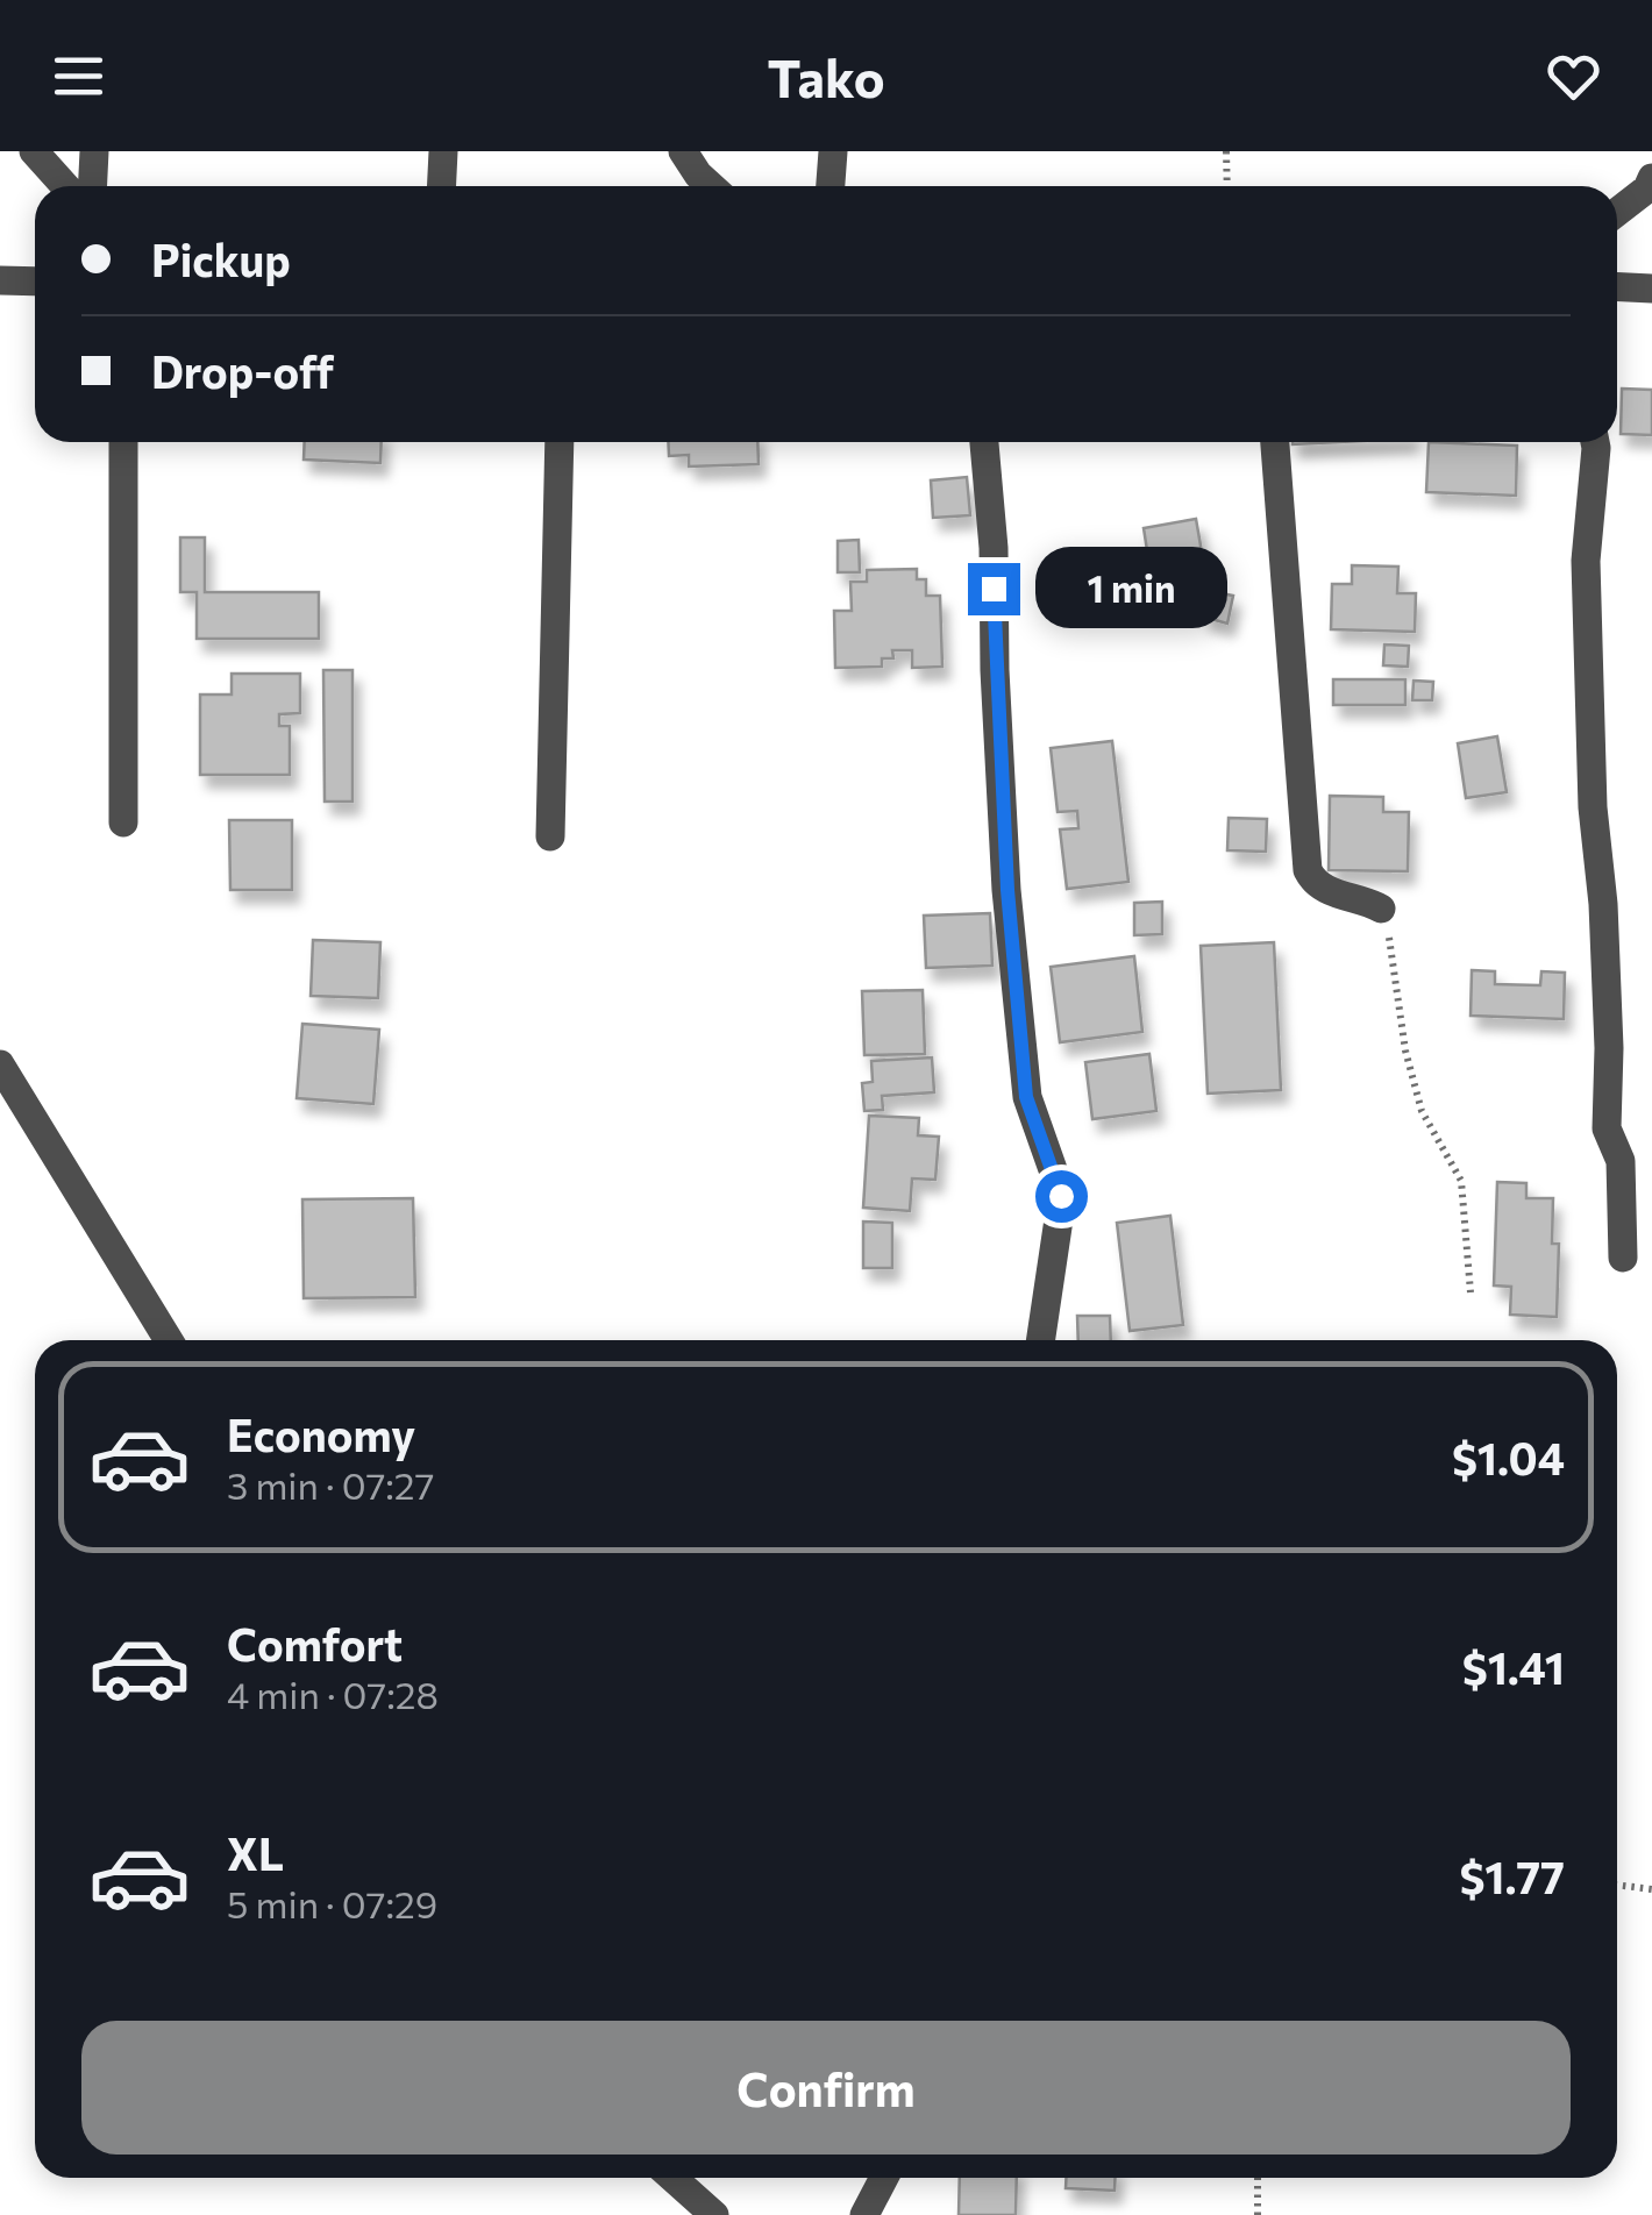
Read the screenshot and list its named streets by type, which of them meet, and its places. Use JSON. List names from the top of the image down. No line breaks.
{"page":{"header":"Tako","banner":["Pickup","Drop-off"],"bubble":"1 min","list":[{"name":"Economy","note":"3 min · 07:27","value":"$1.04"},{"name":"Comfort","note":"4 min · 07:28","value":"$1.41"},{"name":"XL","note":"5 min · 07:29","value":"$1.77"}],"buttons":"Confirm"}}
